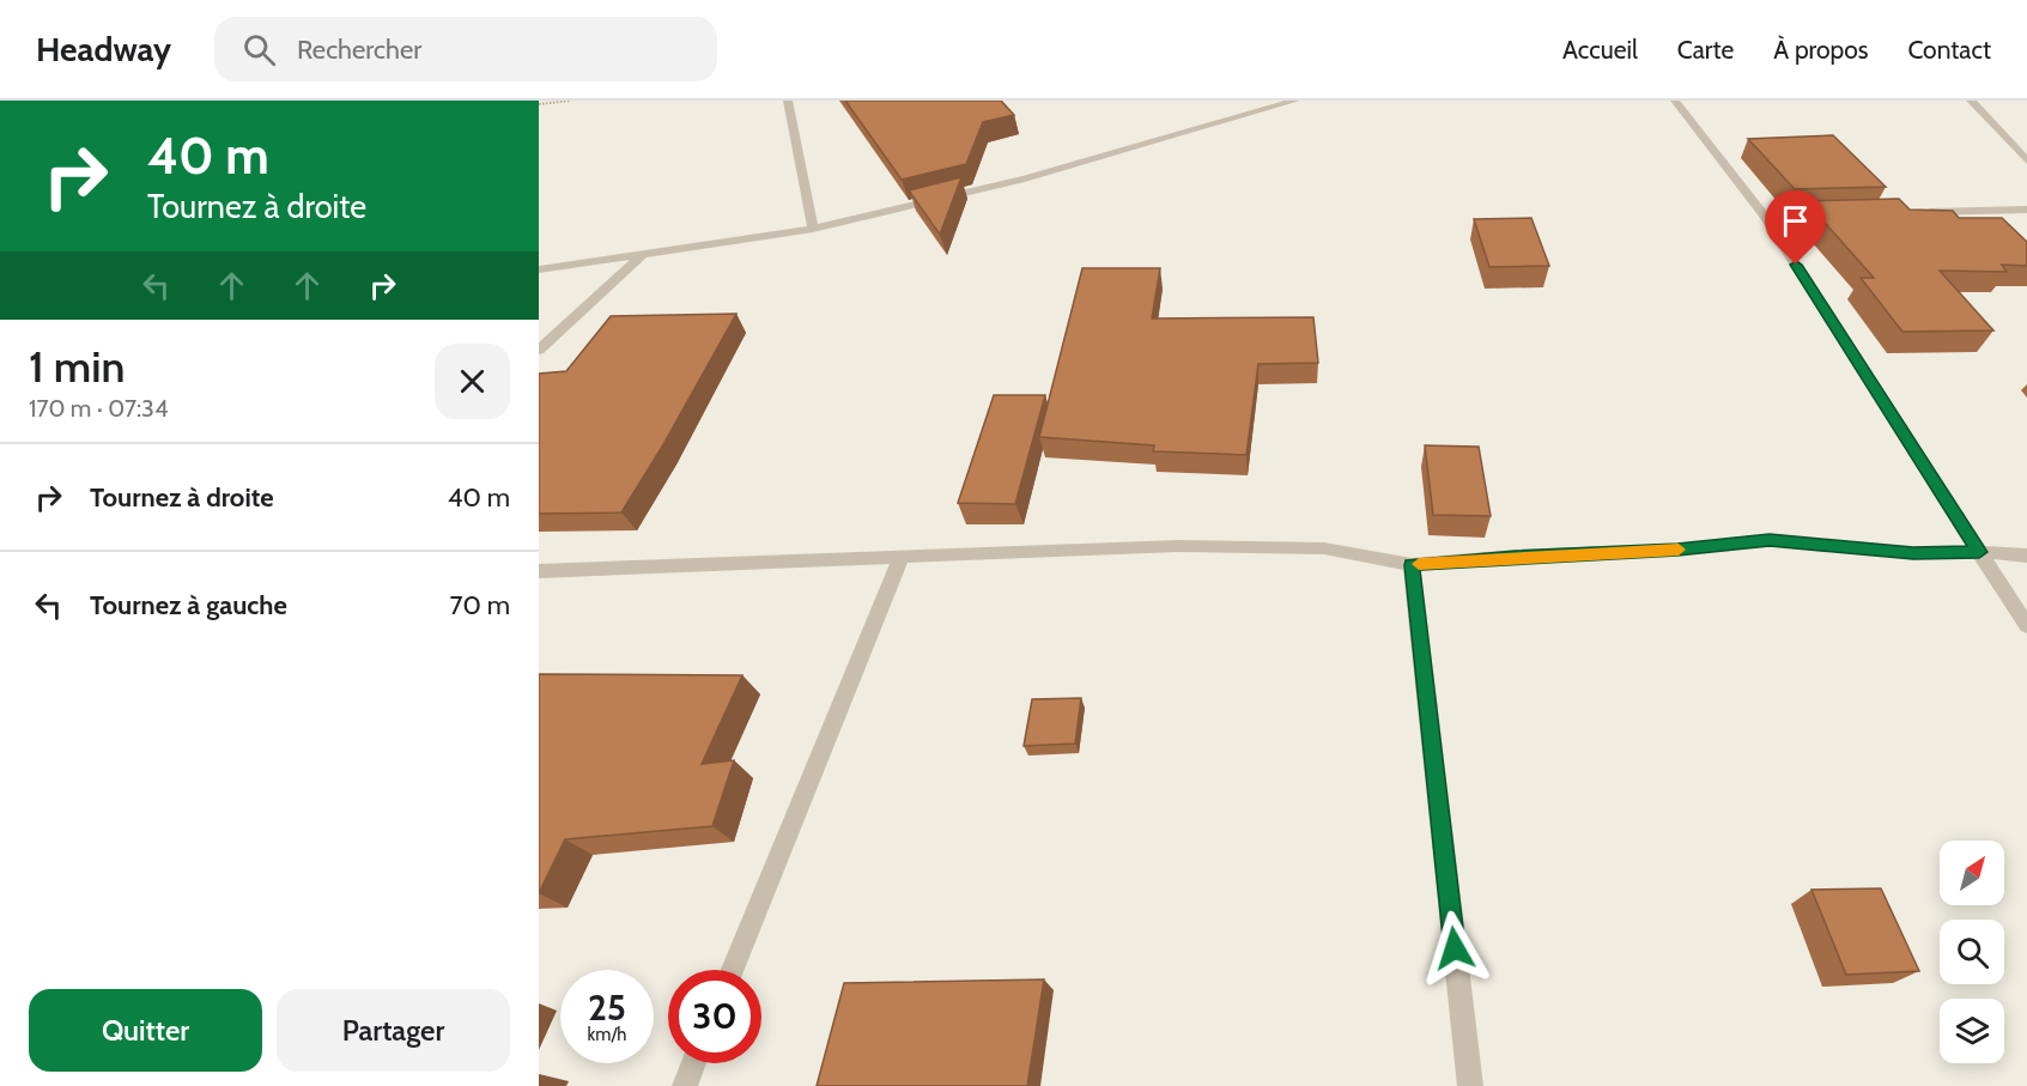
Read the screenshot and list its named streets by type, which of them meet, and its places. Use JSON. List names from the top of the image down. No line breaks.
{"north":"top right","page":{"header":"Headway","search":"Rechercher","nav":["Accueil","Carte","À propos","Contact"],"turn":["40 m","Tournez à droite"],"heading":["1 min","170 m · 07:34"],"list":[{"name":"Tournez à droite","value":"40 m"},{"name":"Tournez à gauche","value":"70 m"}],"speed":"25 km/h","limit":"30","buttons":["Quitter","Partager"]}}
